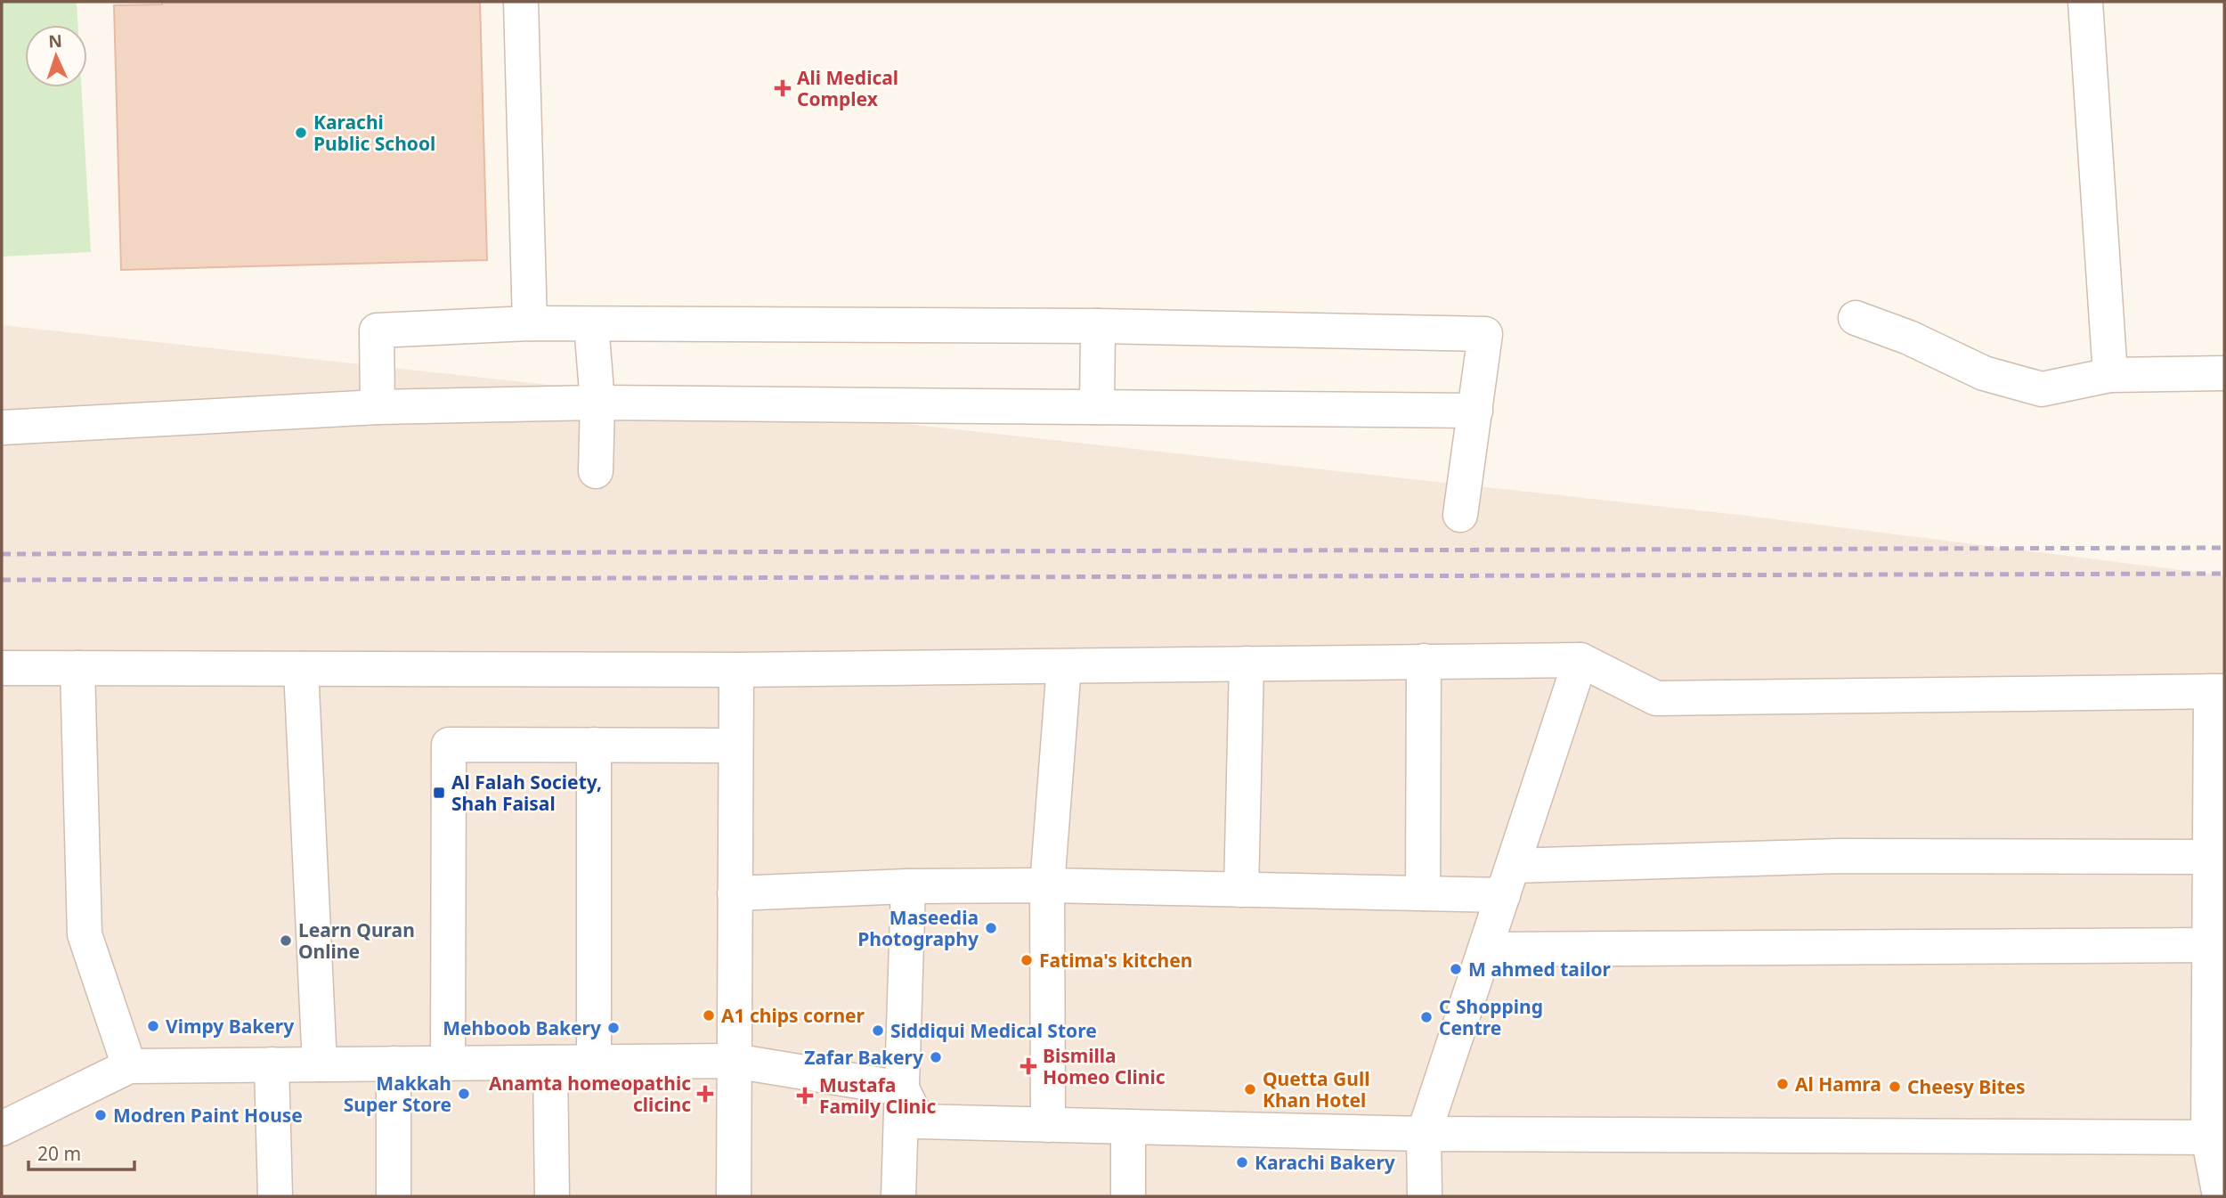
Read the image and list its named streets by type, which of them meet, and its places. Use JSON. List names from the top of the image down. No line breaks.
{"places":{"health":["Ali Medical Complex","Bismilla Homeo Clinic","Anamta homeopathic clicinc","Mustafa Family Clinic"],"other":["Karachi Public School","Maseedia Photography","Learn Quran Online","Fatima's kitchen","M ahmed tailor","A1 chips corner","C Shopping Centre","Vimpy Bakery","Mehboob Bakery","Siddiqui Medical Store","Zafar Bakery","Al Hamra","Cheesy Bites","Quetta Gull Khan Hotel","Makkah Super Store","Modren Paint House","Karachi Bakery"],"transit":["Al Falah Society, Shah Faisal"]},"scale_bar":"20 m","north":"top"}
